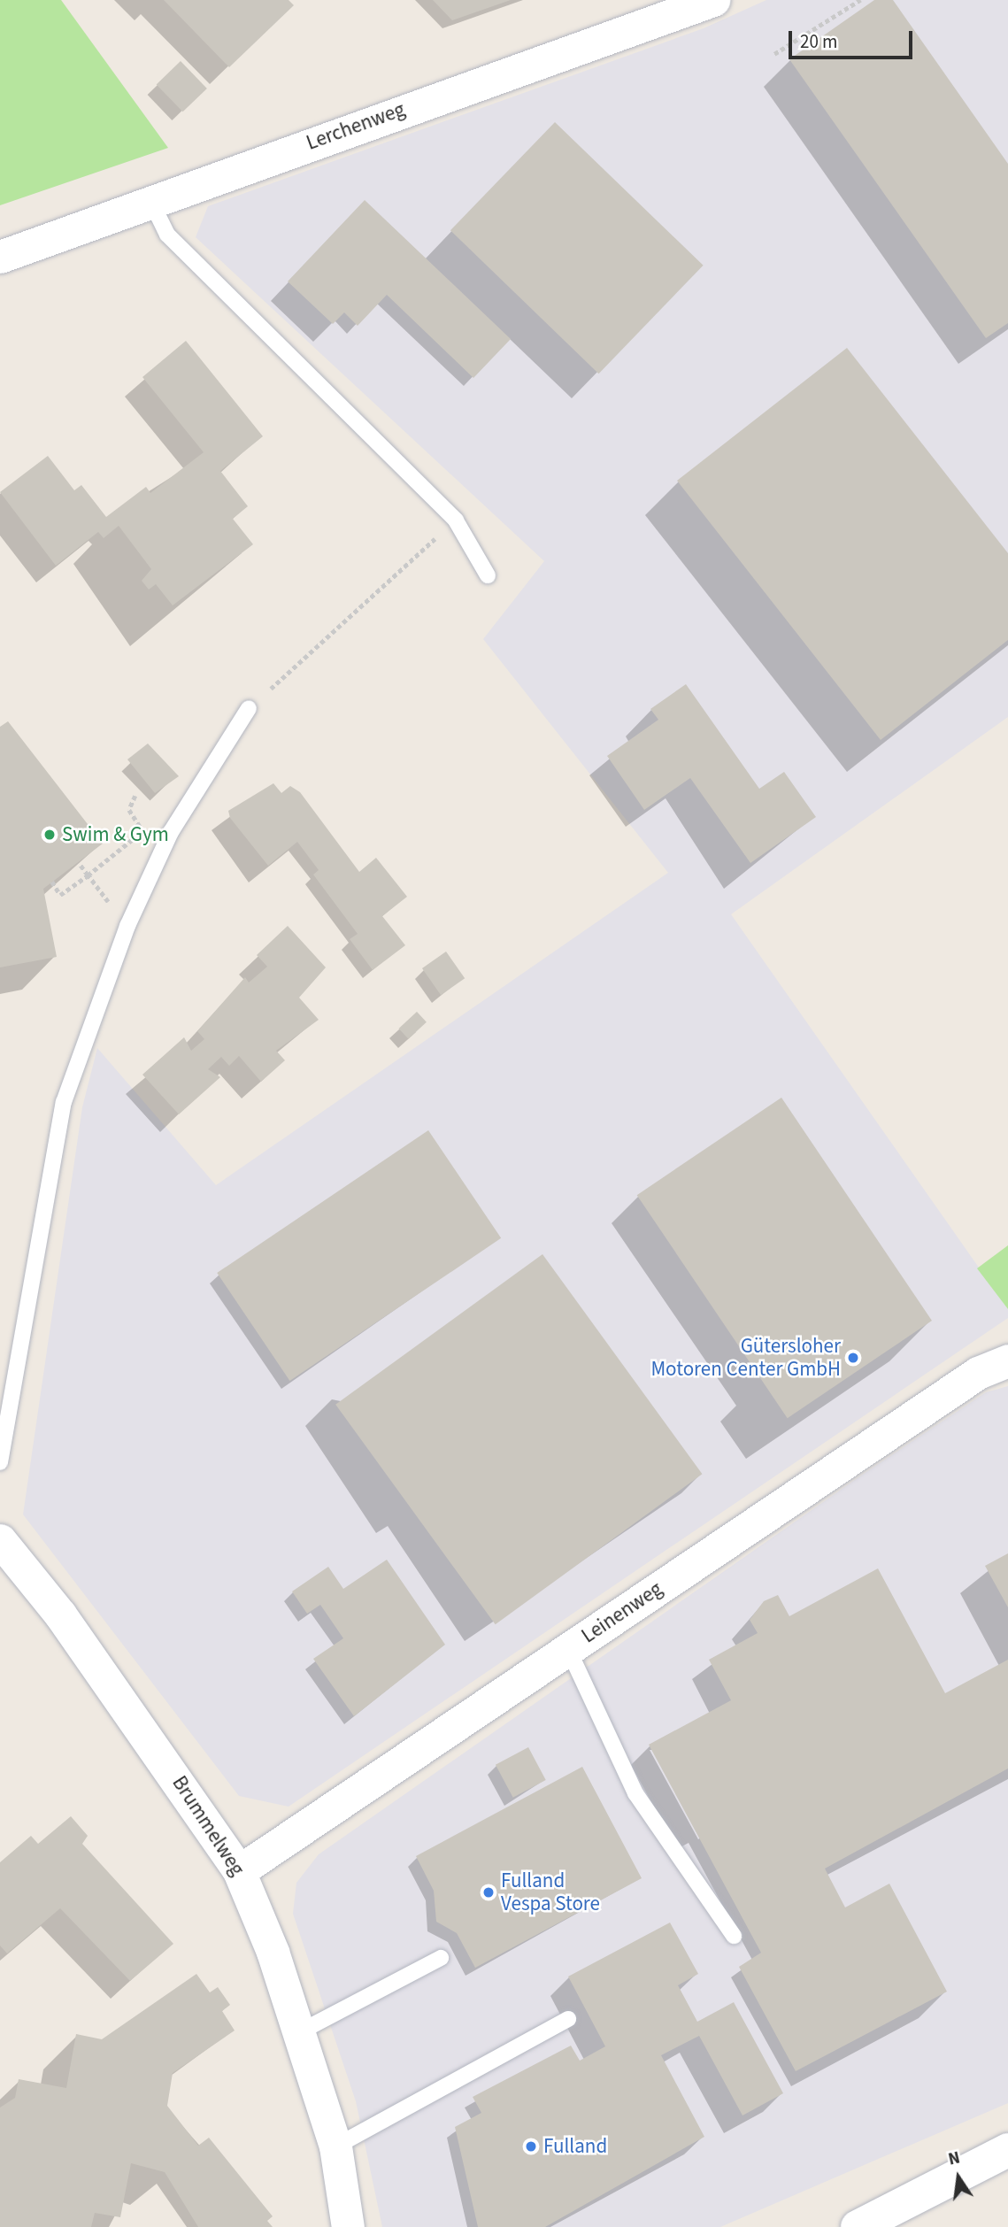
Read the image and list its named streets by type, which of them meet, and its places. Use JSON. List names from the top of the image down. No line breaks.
{"streets":{"street":["Lerchenweg","Leinenweg","Brummelweg"]},"crossings":[["Leinenweg","Brummelweg"]],"places":["Swim & Gym","Gütersloher Motoren Center GmbH","Fulland Vespa Store","Fulland"],"scale_bar":"20 m","north":"top"}
